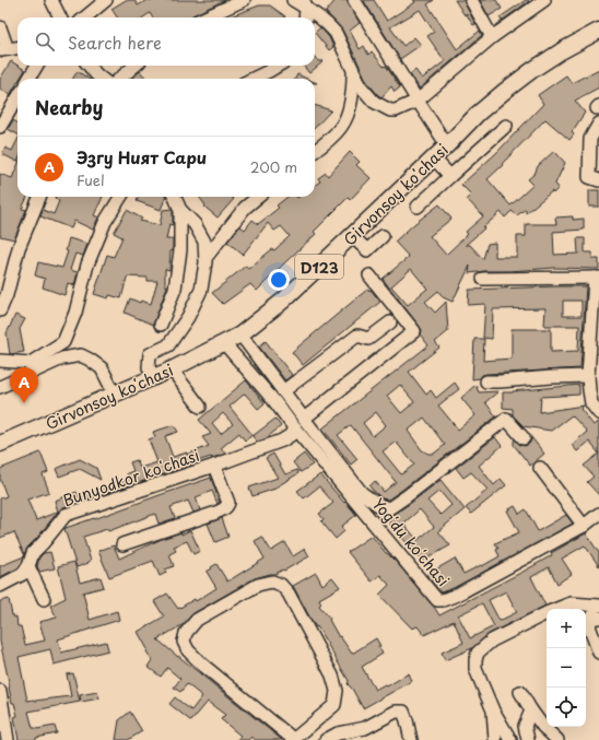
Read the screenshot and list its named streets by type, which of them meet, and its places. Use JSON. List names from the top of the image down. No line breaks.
{"streets":{"main road":["Girvonsoy koʻchasi","D123"],"street":["Bunyodkor koʻchasi","Yogʻdu koʻchasi"]},"crossings":[["Girvonsoy koʻchasi","Yogʻdu koʻchasi"],["Bunyodkor koʻchasi","Yogʻdu koʻchasi"]],"page":{"search":"Search here","heading":"Nearby","list":[{"mark":"A","name":"Эзгу Ният Сари","note":"Fuel","value":"200 m"}],"pins":"A","map_buttons":["+","−"]}}
